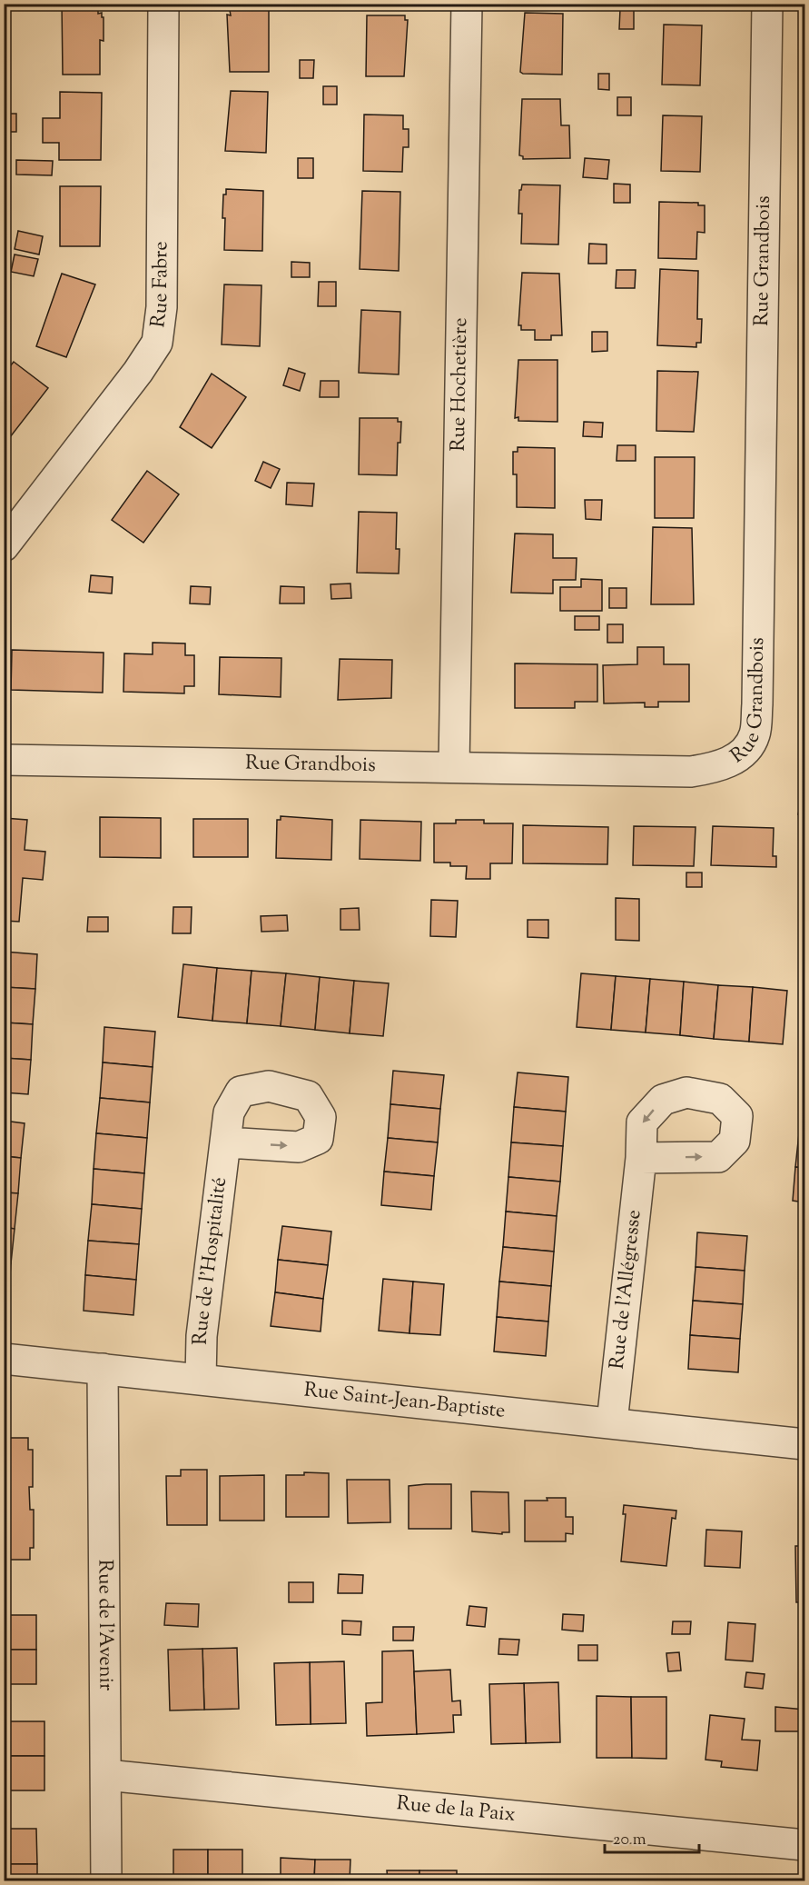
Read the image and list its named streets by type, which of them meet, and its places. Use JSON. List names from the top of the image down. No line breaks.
{"streets":{"street":["Rue Grandbois","Rue Fabre","Rue Hochetière","Rue de l'Hospitalité","Rue de l'Allégresse","Rue Saint-Jean-Baptiste","Rue de l'Avenir","Rue de la Paix"]},"crossings":[["Rue Grandbois","Rue Hochetière"],["Rue de l'Hospitalité","Rue Saint-Jean-Baptiste"],["Rue de l'Allégresse","Rue Saint-Jean-Baptiste"],["Rue Saint-Jean-Baptiste","Rue de l'Avenir"],["Rue de l'Avenir","Rue de la Paix"]],"scale_bar":"20 m"}
